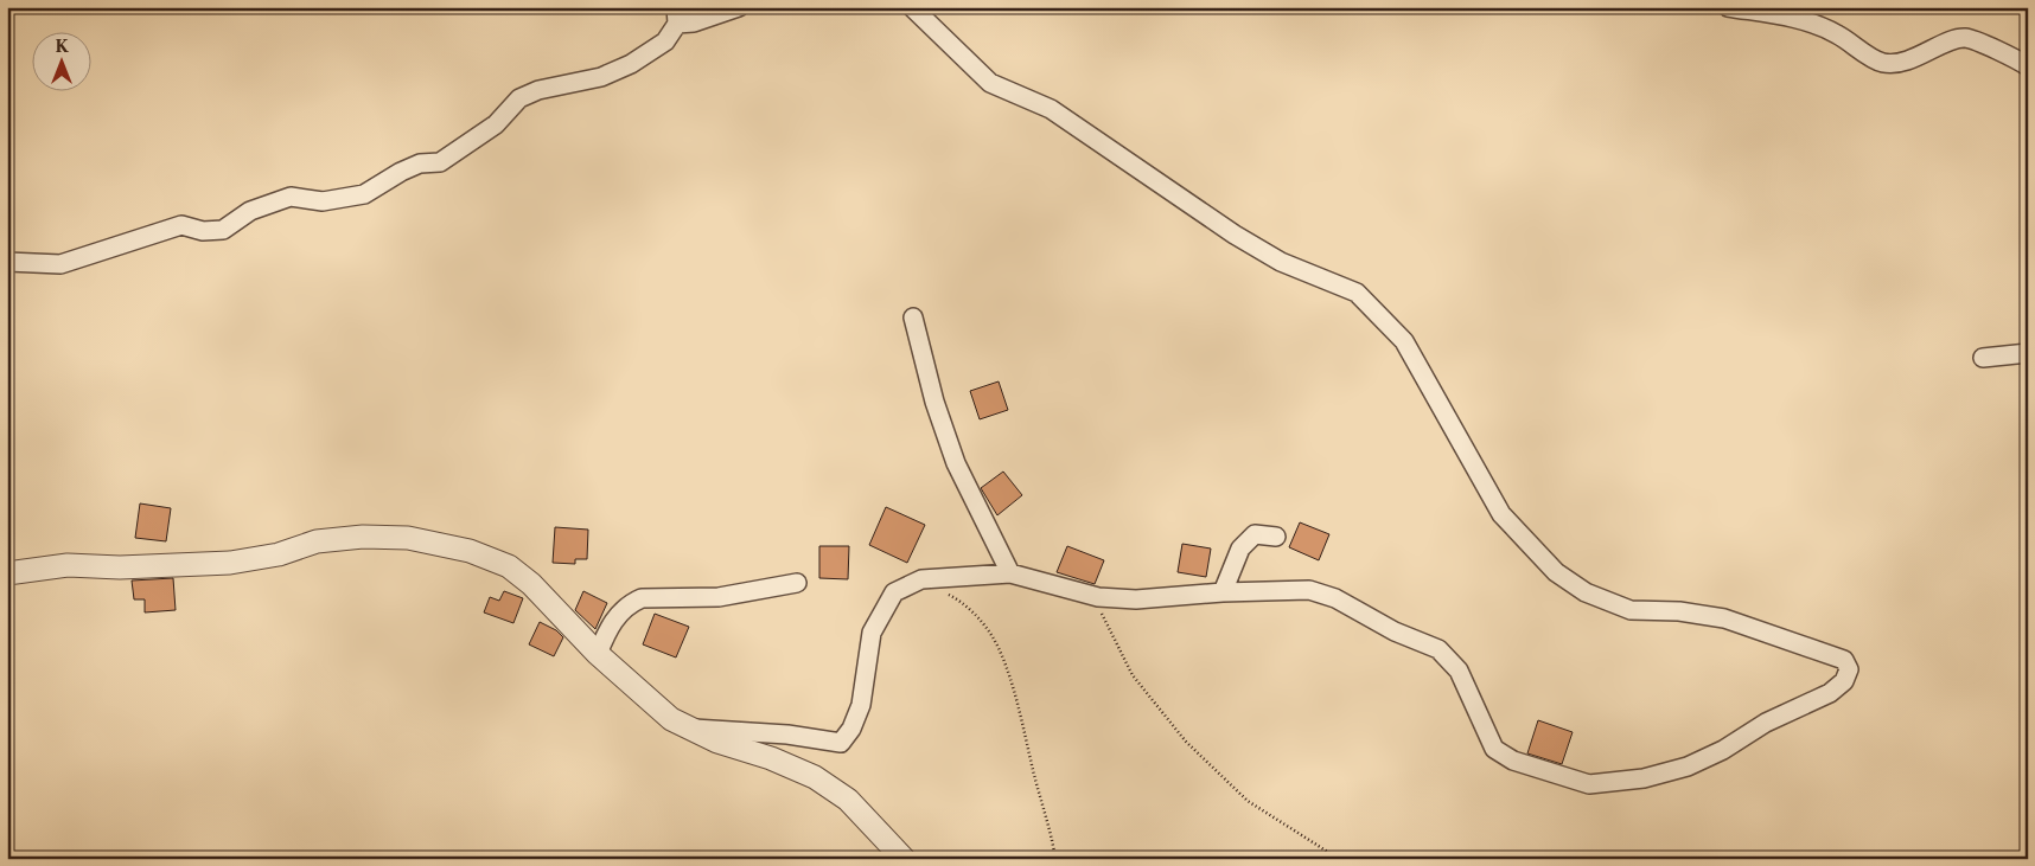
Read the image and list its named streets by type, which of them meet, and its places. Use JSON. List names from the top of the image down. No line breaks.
{"north":"top"}
